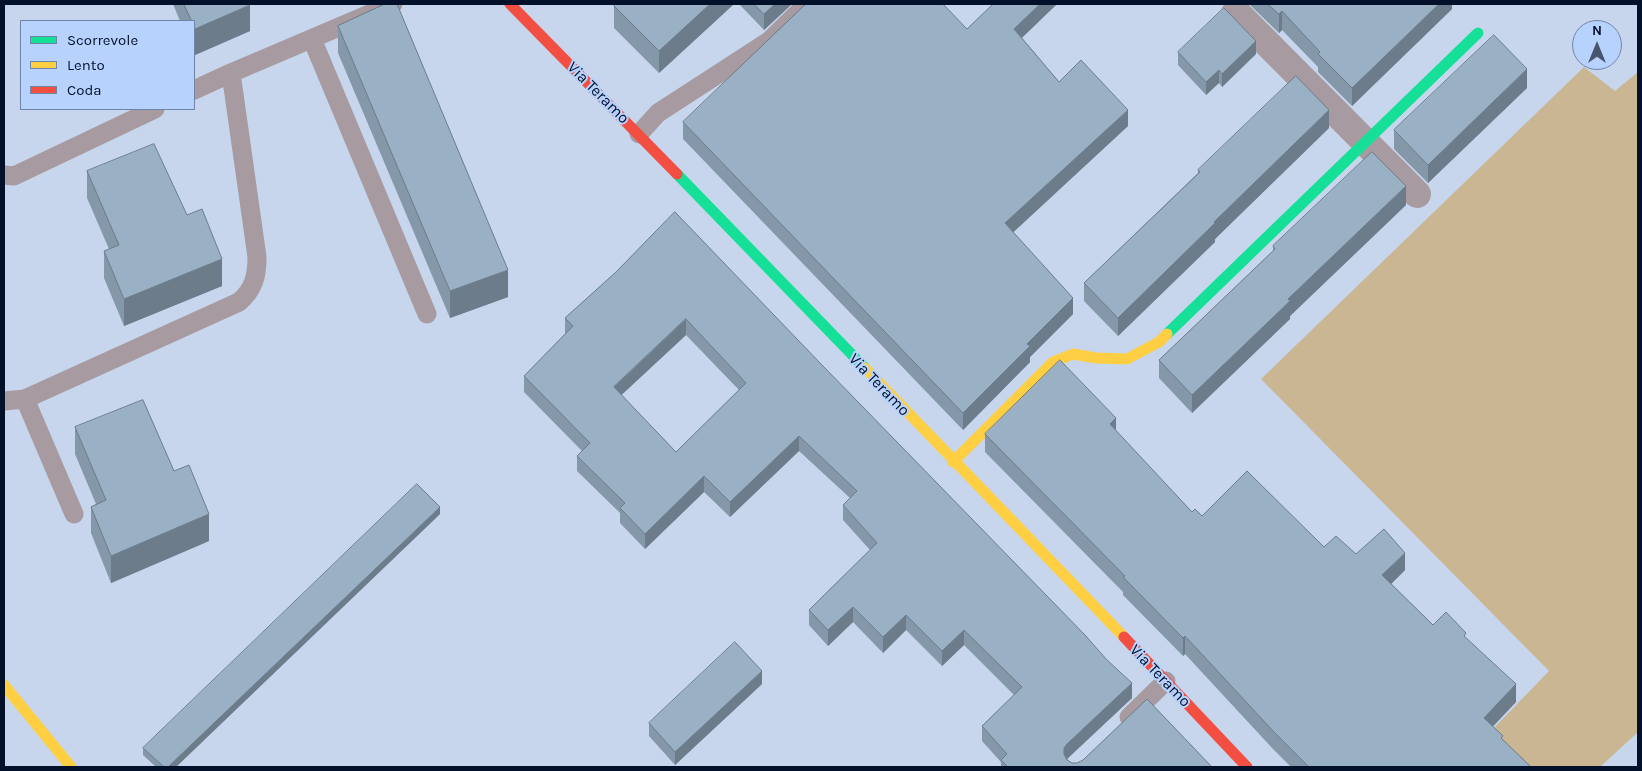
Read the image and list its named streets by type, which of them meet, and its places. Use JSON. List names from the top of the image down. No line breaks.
{"streets":{"street":["Via Teramo"]},"legend":["Scorrevole","Lento","Coda"],"north":"top"}
